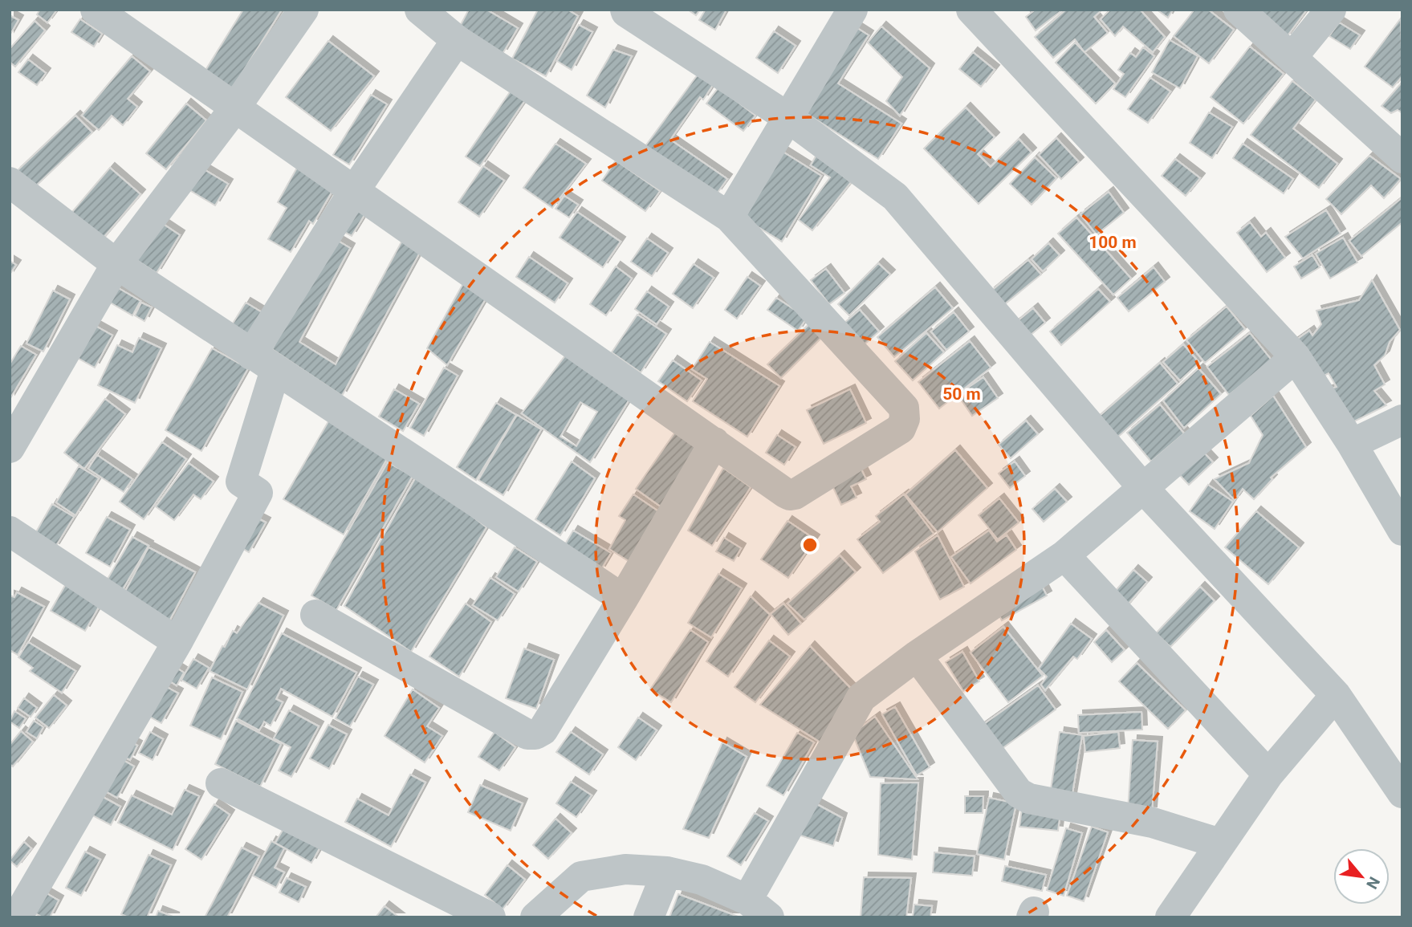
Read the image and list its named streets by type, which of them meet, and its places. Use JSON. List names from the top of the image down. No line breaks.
{"north":"bottom right","rings":["100 m","50 m"]}
